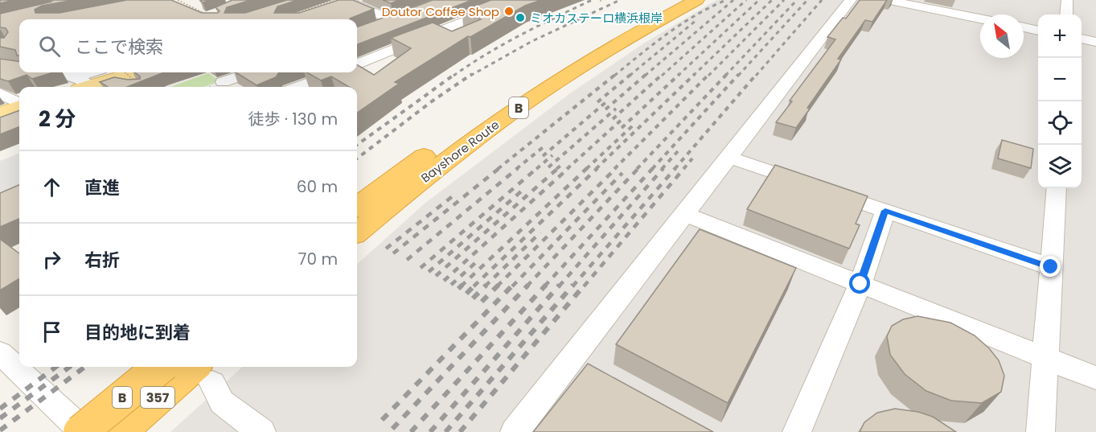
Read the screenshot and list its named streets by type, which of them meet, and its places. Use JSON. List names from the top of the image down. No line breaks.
{"streets":{"highway":["B","Bayshore Route","357"]},"crossings":[["B","357"]],"places":["Doutor Coffee Shop","ミオカステーロ横浜根岸"],"north":"top left","page":{"map_buttons":["+","−"],"search":"ここで検索","heading":["2 分","徒歩 · 130 m"],"list":[["直進","60 m"],["右折","70 m"],"目的地に到着"]}}
